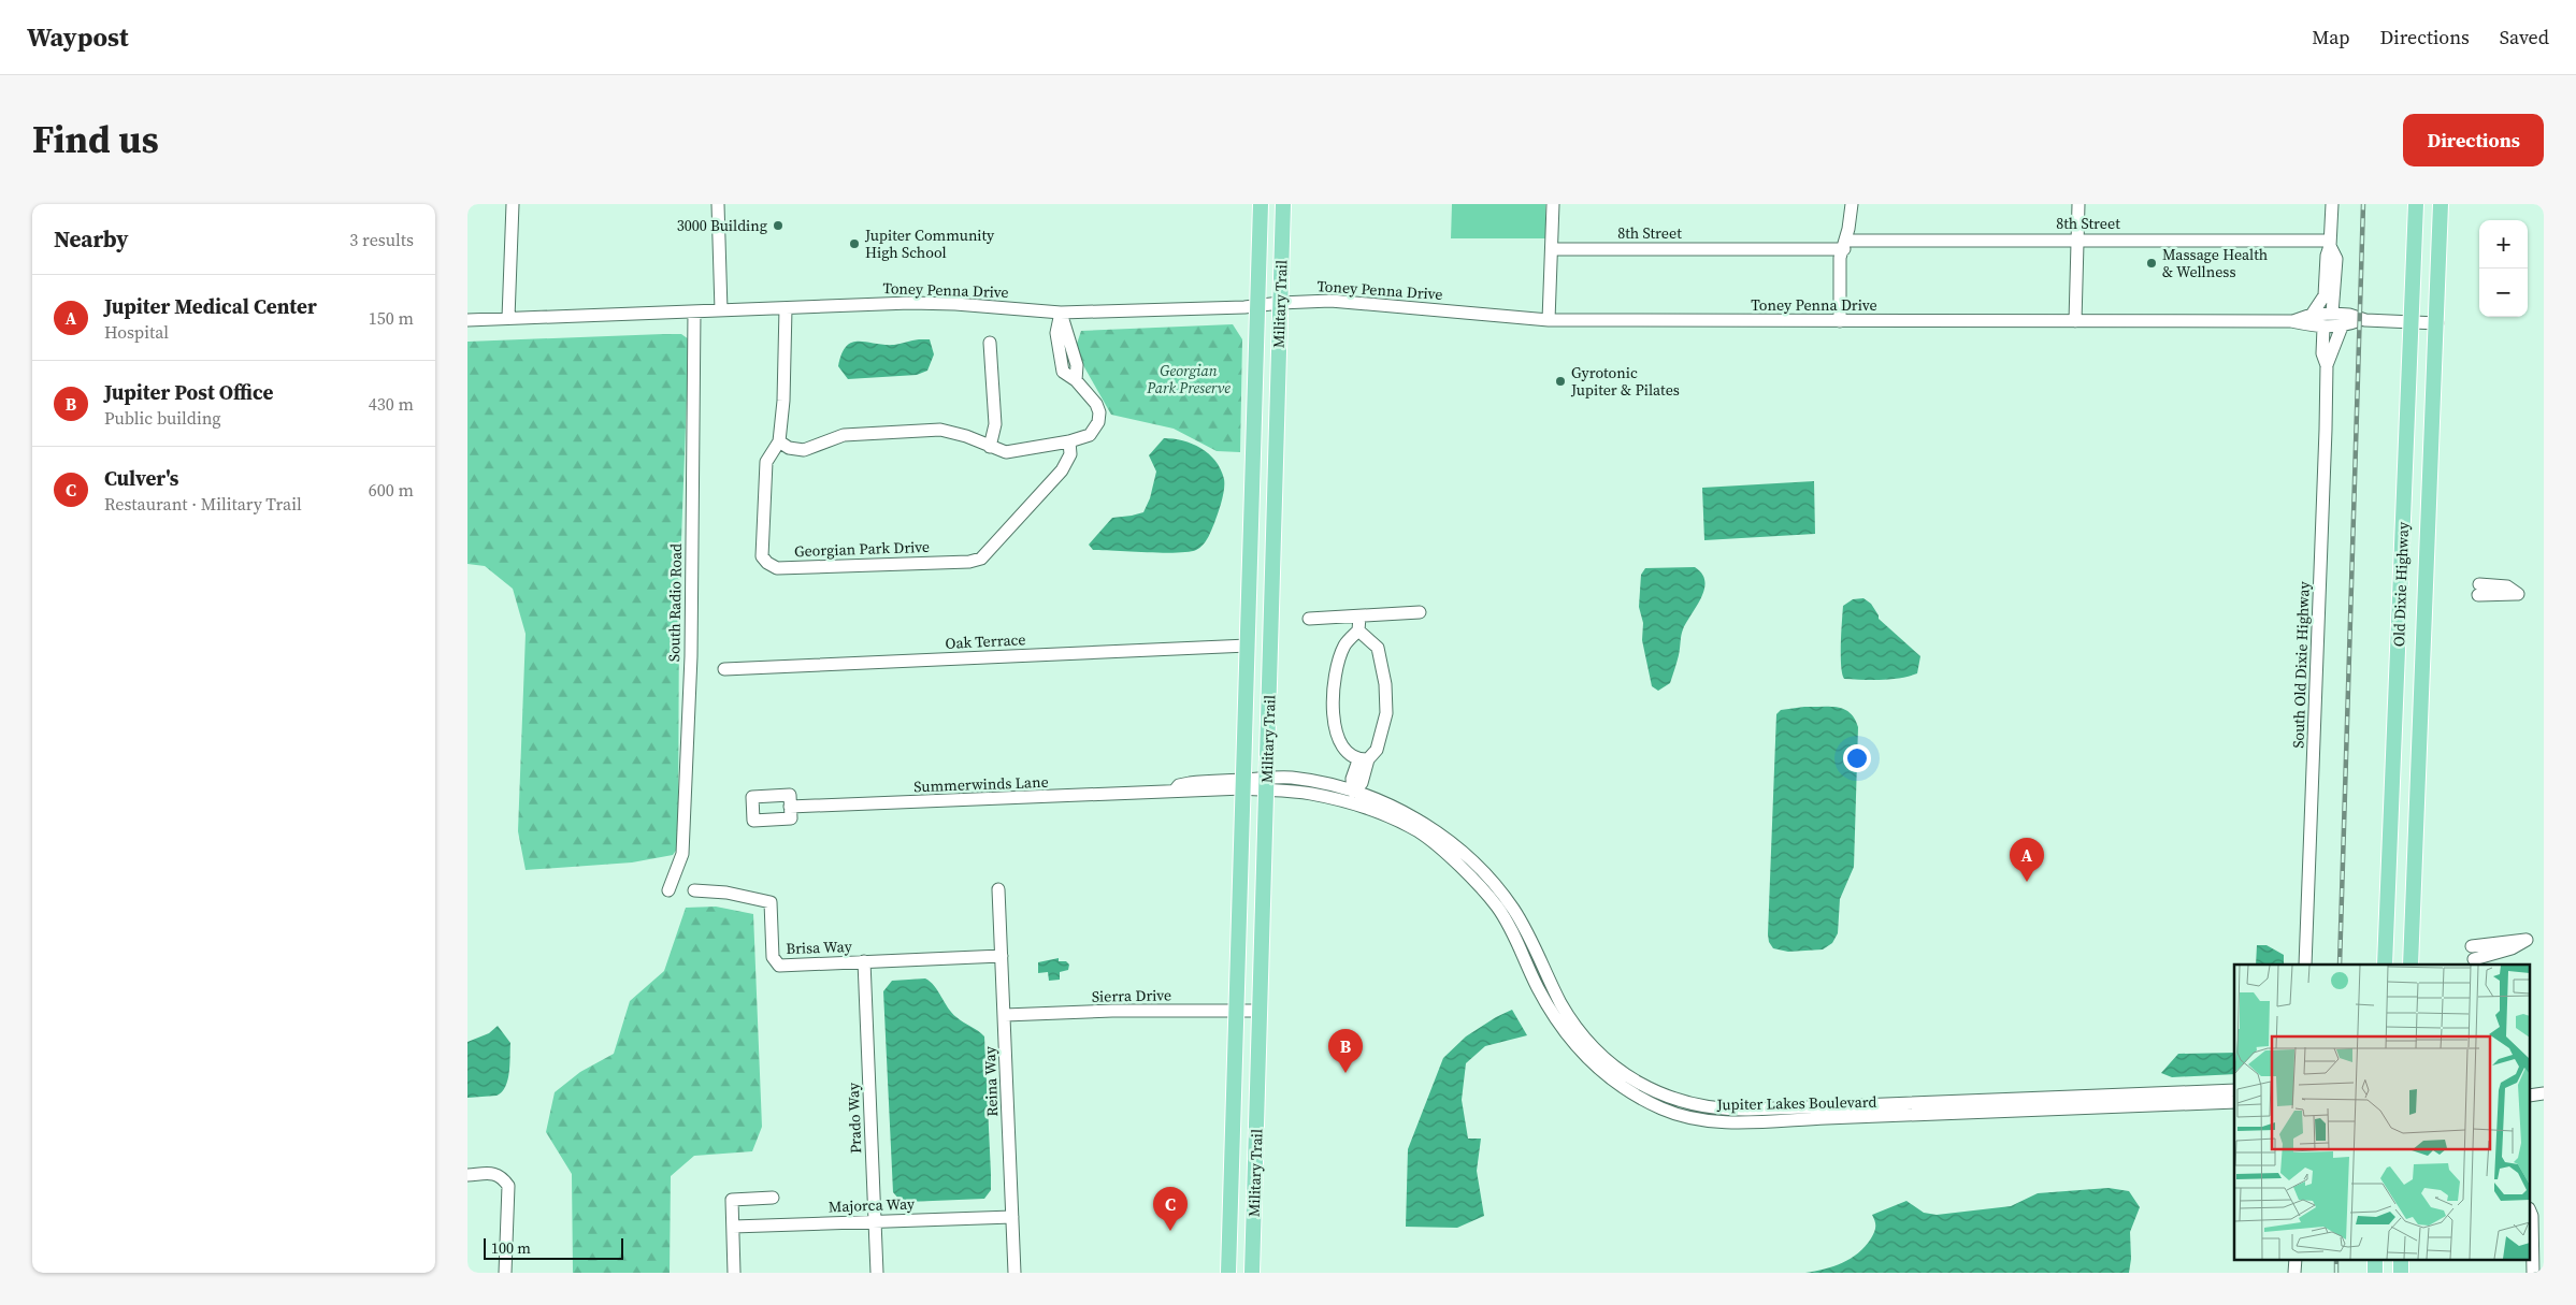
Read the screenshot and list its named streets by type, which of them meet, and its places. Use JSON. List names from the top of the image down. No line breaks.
{"streets":{"main road":["Military Trail","Old Dixie Highway"],"street":["8th Street","Toney Penna Drive","Georgian Park Drive","South Radio Road","Oak Terrace","South Old Dixie Highway","Summerwinds Lane","Brisa Way","Sierra Drive","Reina Way","Jupiter Lakes Boulevard","Prado Way","Majorca Way"]},"crossings":[["Toney Penna Drive","Military Trail"],["Toney Penna Drive","Georgian Park Drive"],["Toney Penna Drive","Old Dixie Highway"],["Toney Penna Drive","South Radio Road"],["Toney Penna Drive","South Old Dixie Highway"],["Military Trail","Oak Terrace"],["Military Trail","Summerwinds Lane"],["Military Trail","Sierra Drive"],["Military Trail","Jupiter Lakes Boulevard"],["Summerwinds Lane","Jupiter Lakes Boulevard"],["Brisa Way","Reina Way"],["Brisa Way","Prado Way"],["Sierra Drive","Reina Way"],["Reina Way","Majorca Way"],["Prado Way","Majorca Way"]],"parks":["Georgian Park Preserve"],"places":["3000 Building","Jupiter Community High School","Massage Health & Wellness","Gyrotonic Jupiter & Pilates"],"scale_bar":"100 m","page":{"header":"Waypost","nav":["Map","Directions","Saved"],"title":"Find us","buttons":"Directions","heading":["Nearby","3 results"],"map_buttons":["+","−"],"list":[{"mark":"A","name":"Jupiter Medical Center","note":"Hospital","value":"150 m"},{"mark":"B","name":"Jupiter Post Office","note":"Public building","value":"430 m"},{"mark":"C","name":"Culver's","note":"Restaurant · Military Trail","value":"600 m"}],"pins":["A","B","C"],"scale":"100 m"}}
